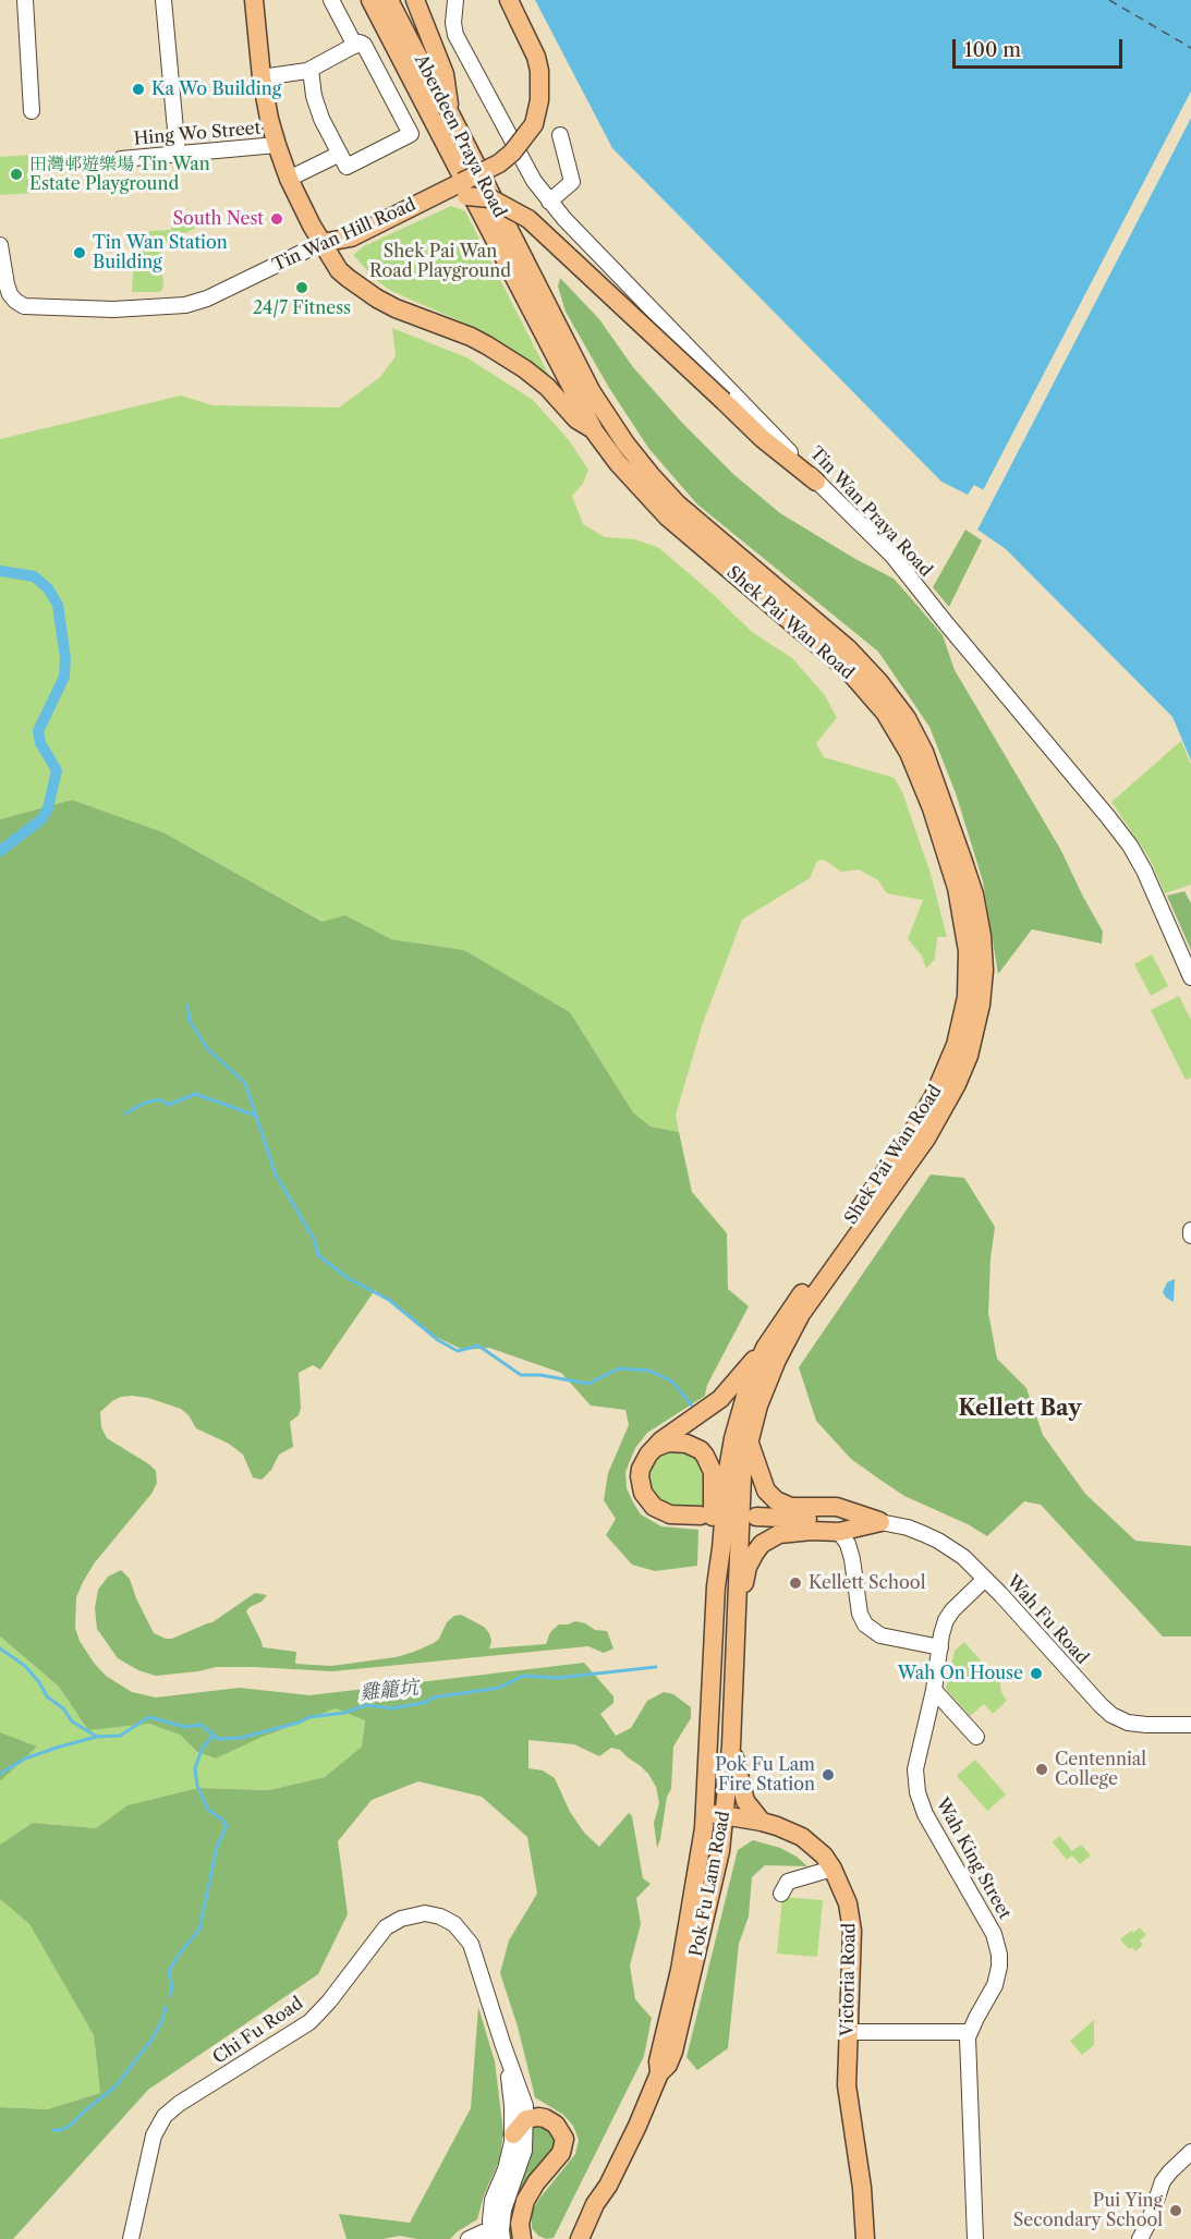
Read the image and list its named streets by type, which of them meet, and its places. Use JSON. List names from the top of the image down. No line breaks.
{"streets":{"main road":["Aberdeen Praya Road","Tin Wan Hill Road","Shek Pai Wan Road","Pok Fu Lam Road","Victoria Road"],"street":["Hing Wo Street","Tin Wan Praya Road","Wah Fu Road","Wah King Street","Chi Fu Road"]},"crossings":[["Hing Wo Street","Shek Pai Wan Road"],["Aberdeen Praya Road","Shek Pai Wan Road"],["Tin Wan Hill Road","Shek Pai Wan Road"],["Shek Pai Wan Road","Pok Fu Lam Road"],["Wah Fu Road","Wah King Street"],["Pok Fu Lam Road","Victoria Road"]],"districts":["Kellett Bay"],"water":["雞籠坑"],"parks":["Shek Pai Wan Road Playground"],"places":["Ka Wo Building","田灣邨遊樂場 Tin Wan Estate Playground","South Nest","Tin Wan Station Building","24/7 Fitness","Kellett School","Wah On House","Centennial College","Pok Fu Lam Fire Station","Pui Ying Secondary School"],"scale_bar":"100 m"}
